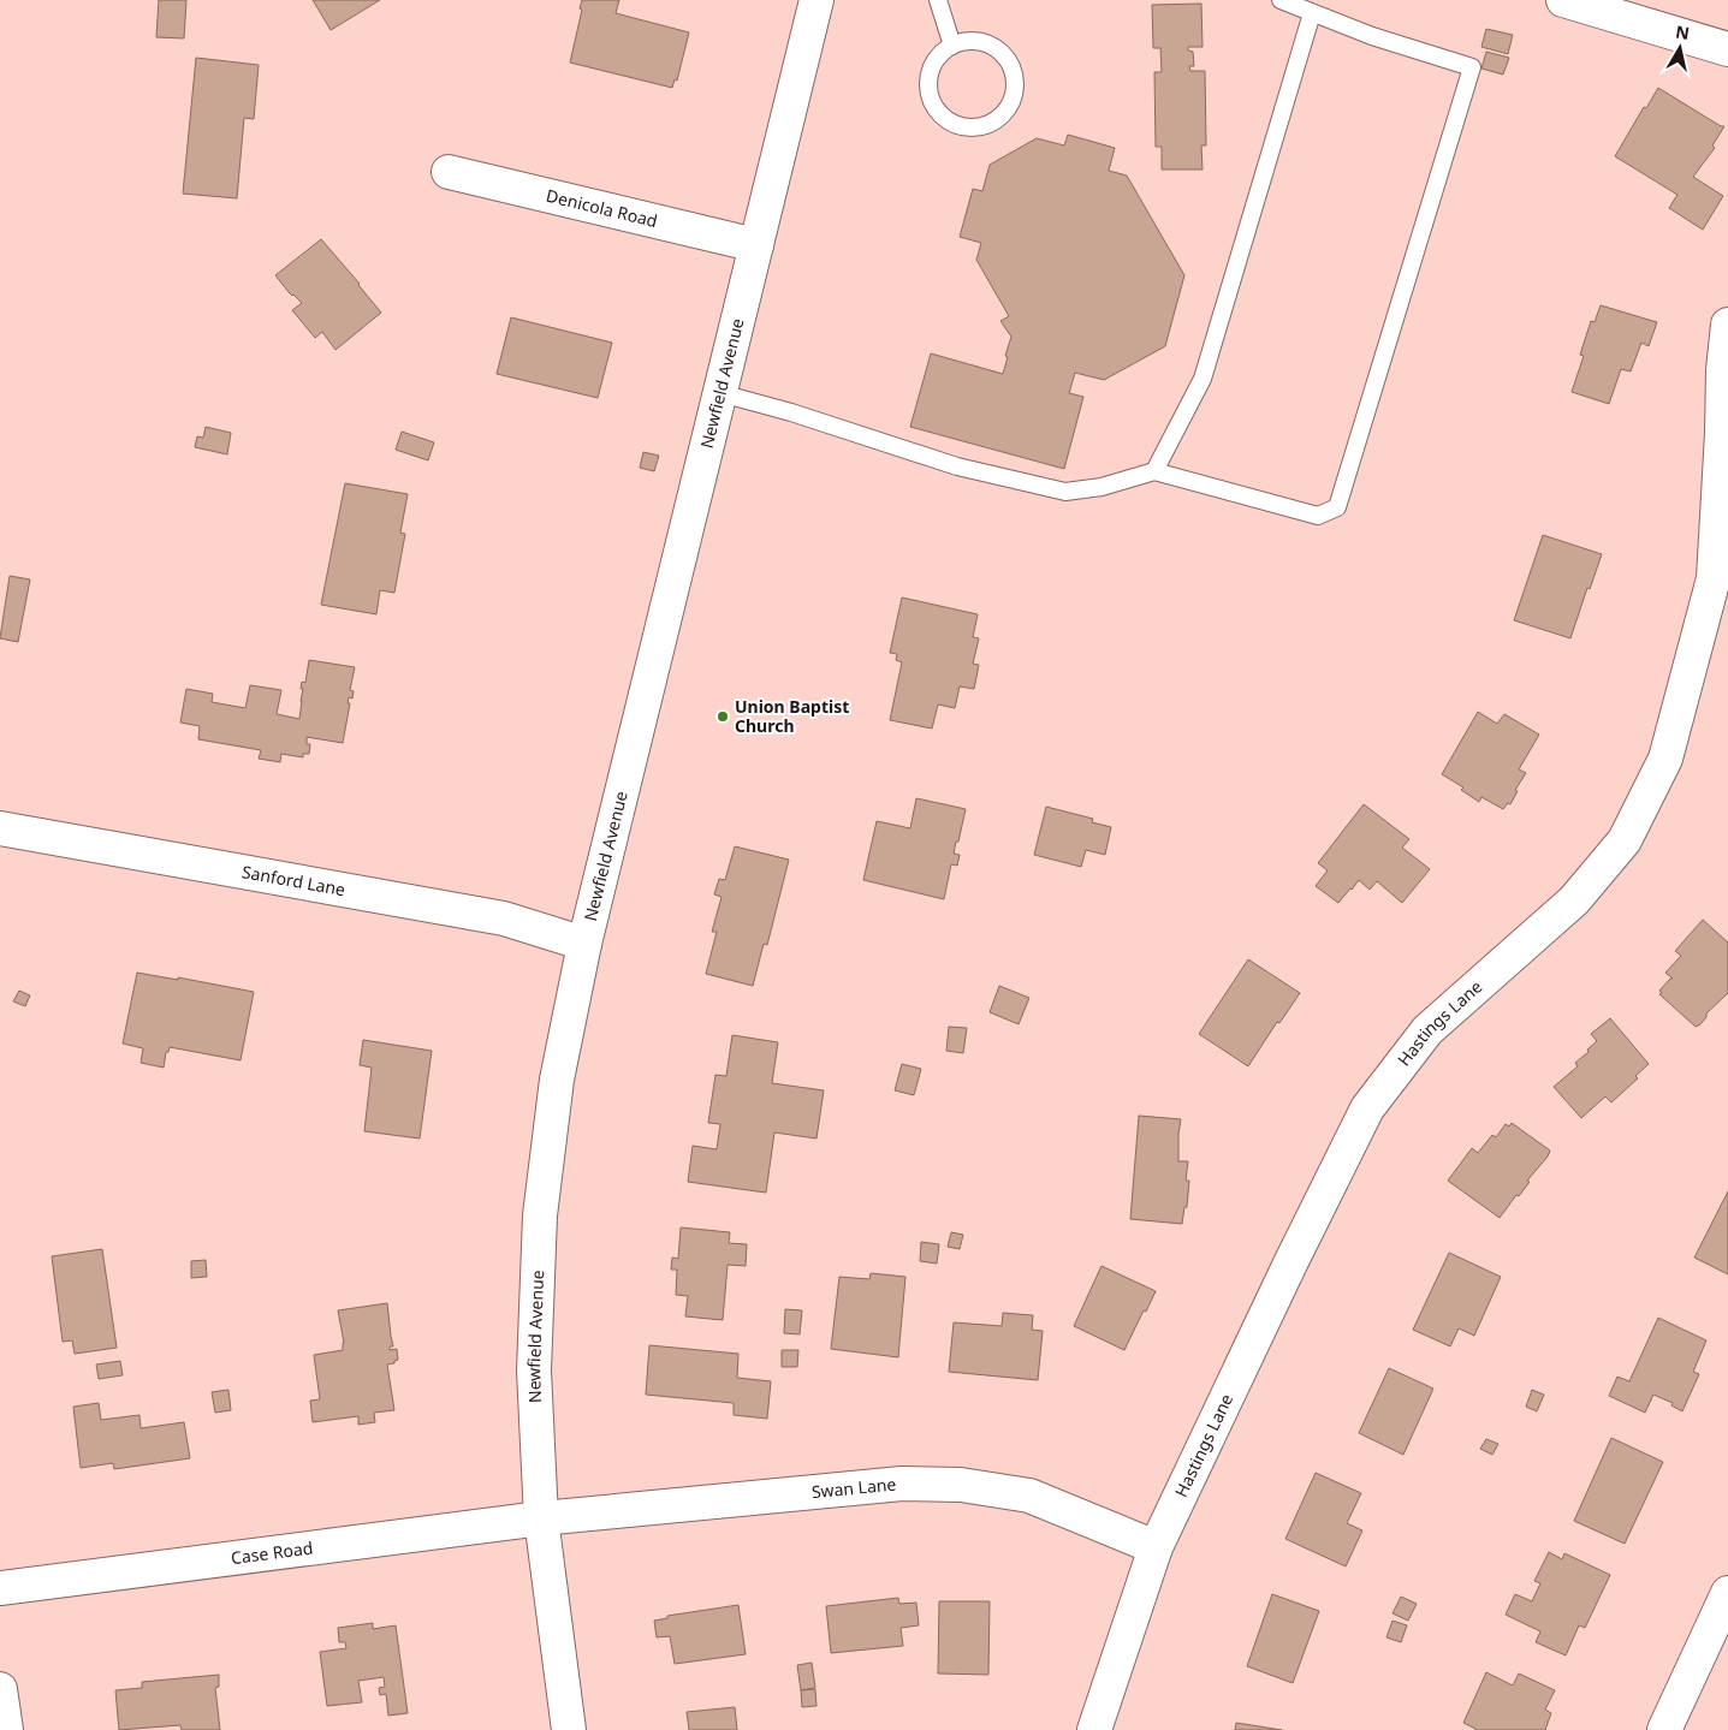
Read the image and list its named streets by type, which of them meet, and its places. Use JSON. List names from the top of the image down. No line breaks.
{"streets":{"street":["Denicola Road","Newfield Avenue","Sanford Lane","Hastings Lane","Swan Lane","Case Road"]},"crossings":[["Denicola Road","Newfield Avenue"],["Newfield Avenue","Sanford Lane"],["Newfield Avenue","Swan Lane"],["Newfield Avenue","Case Road"],["Hastings Lane","Swan Lane"],["Swan Lane","Case Road"]],"places":["Union Baptist Church"],"north":"top"}
